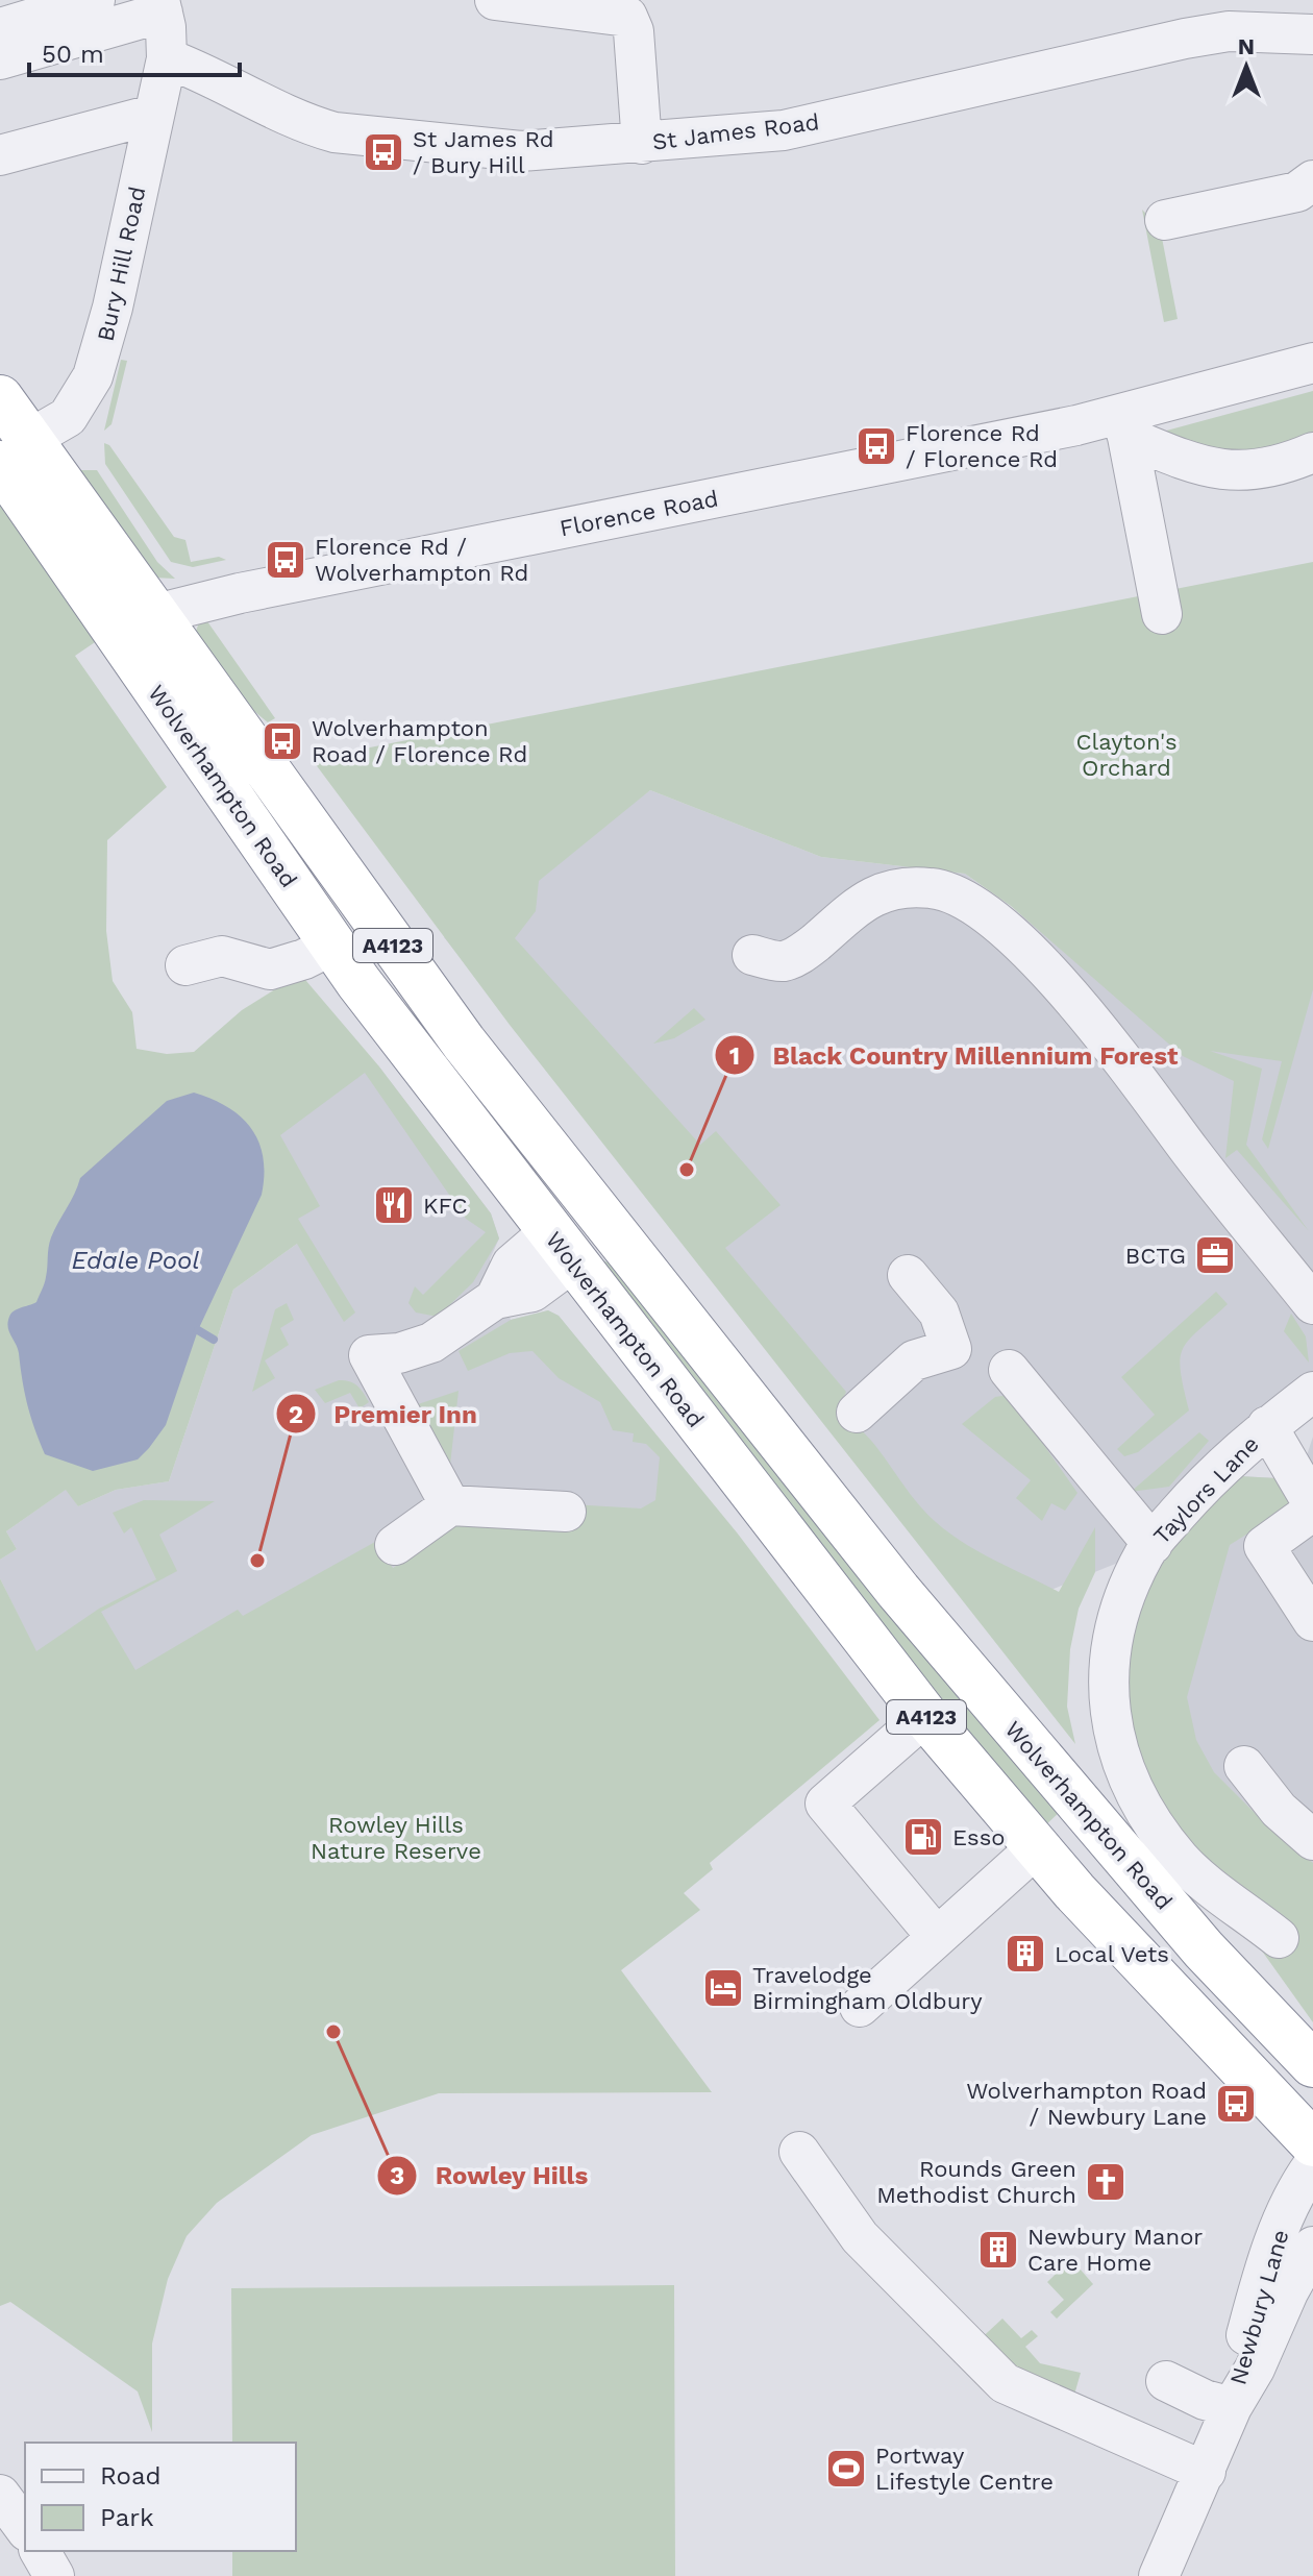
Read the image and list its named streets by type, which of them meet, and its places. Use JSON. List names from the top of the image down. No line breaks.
{"streets":{"highway":["Wolverhampton Road","A4123"],"street":["St James Road","Bury Hill Road","Florence Road","Taylors Lane","Newbury Lane"]},"crossings":[["St James Road","Bury Hill Road"],["Bury Hill Road","Wolverhampton Road"],["Florence Road","Wolverhampton Road"]],"water":["Edale Pool"],"parks":["Clayton's Orchard","Rowley Hills Nature Reserve"],"places":{"bus stop":["St James Rd / Bury Hill","Florence Rd / Florence Rd","Florence Rd / Wolverhampton Rd","Wolverhampton Road / Florence Rd","Wolverhampton Road / Newbury Lane"],"other":["Black Country Millennium Forest","Premier Inn","Rowley Hills"],"restaurant":["KFC"],"office":["BCTG"],"fuel station":["Esso"],"building":["Local Vets","Newbury Manor Care Home"],"hotel":["Travelodge Birmingham Oldbury"],"church":["Rounds Green Methodist Church"],"sports":["Portway Lifestyle Centre"]},"legend":["Road","Park"],"scale_bar":"50 m","north":"top"}
